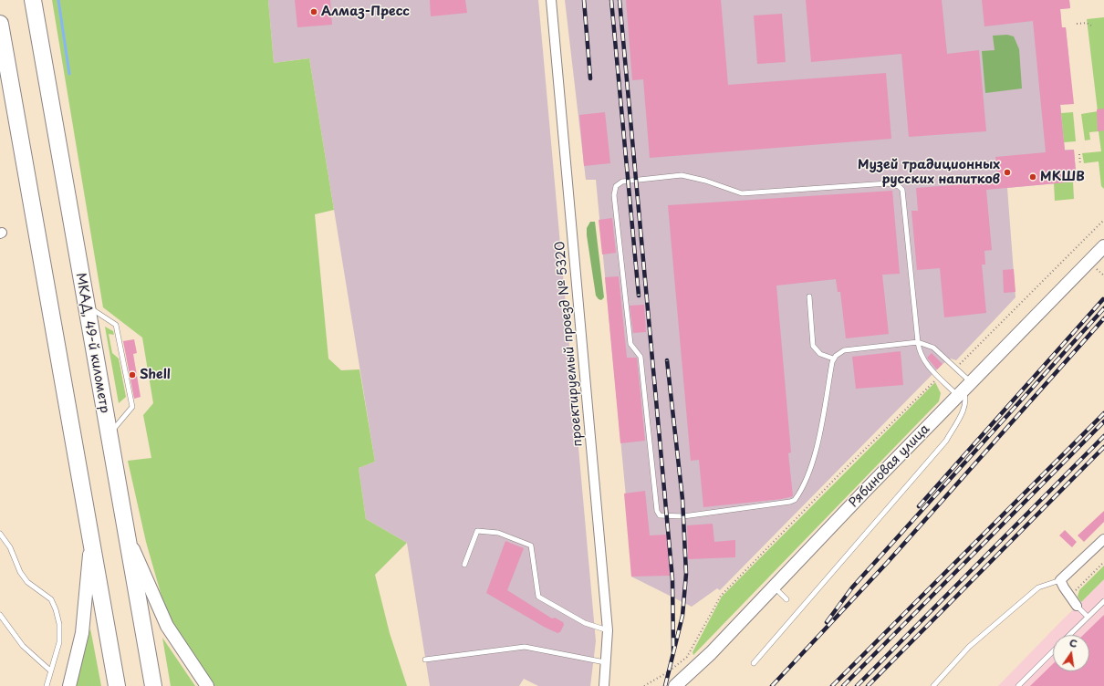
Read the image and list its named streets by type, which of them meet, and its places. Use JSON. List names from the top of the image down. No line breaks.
{"streets":{"highway":["МКАД, 49-й километр"],"street":["проектируемый проезд № 5320","Рябиновая улица"]},"places":["Алмаз-Пресс","Музей традиционных русских напитков","МКШВ","Shell"],"north":"top"}
